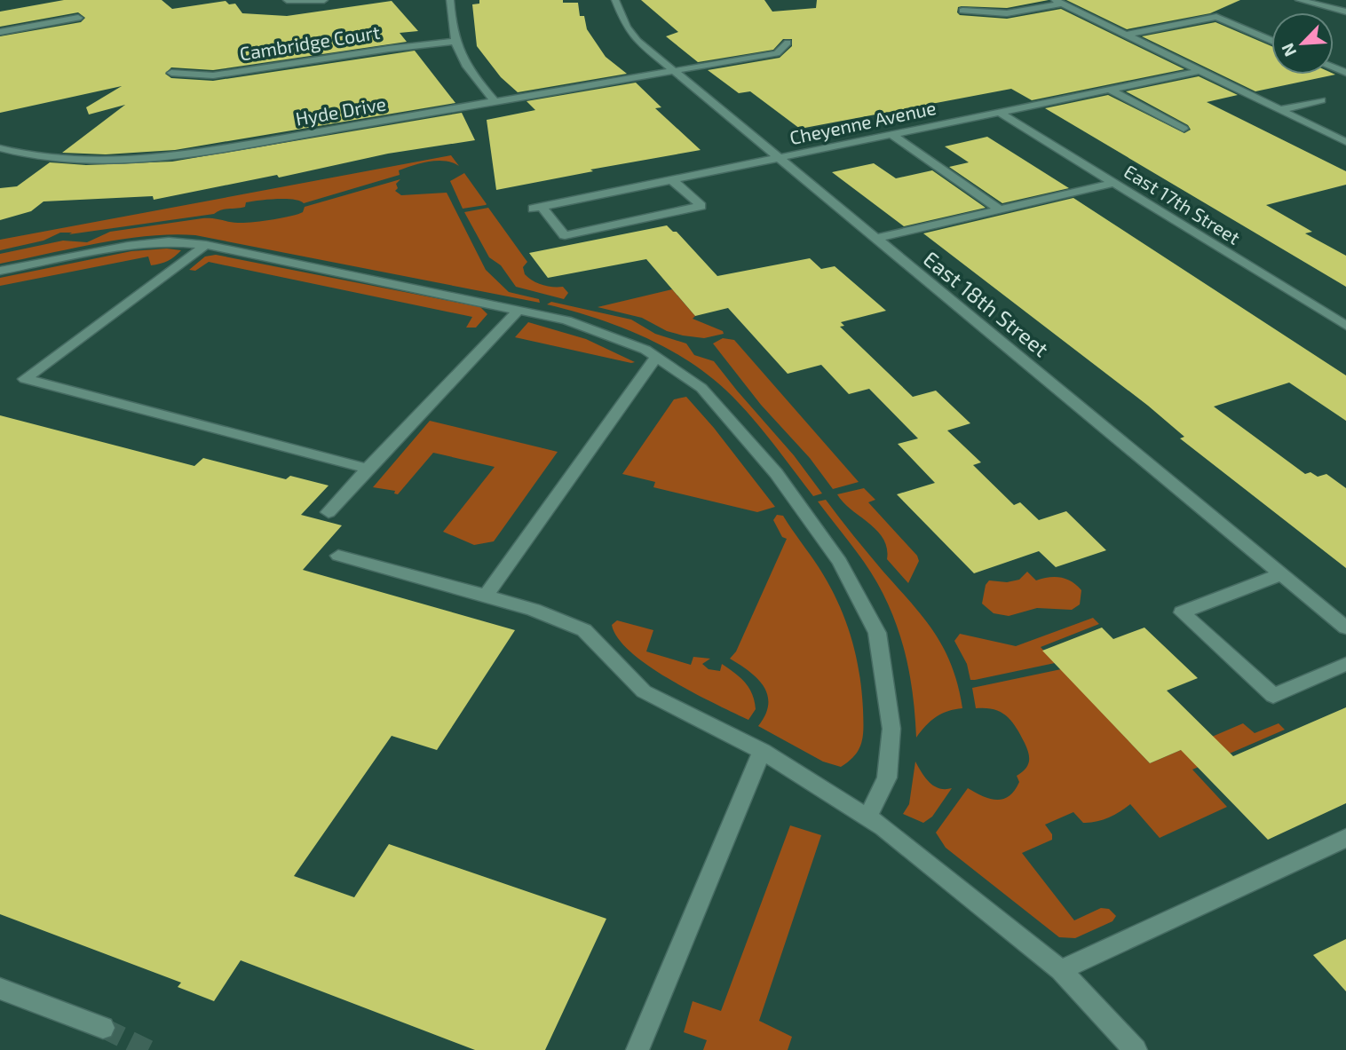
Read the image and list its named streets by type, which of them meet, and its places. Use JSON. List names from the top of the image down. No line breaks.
{"streets":{"street":["Cambridge Court","Hyde Drive","Cheyenne Avenue","East 17th Street","East 18th Street"]},"crossings":[["Hyde Drive","East 18th Street"],["Cheyenne Avenue","East 17th Street"],["Cheyenne Avenue","East 18th Street"]],"north":"bottom left"}
